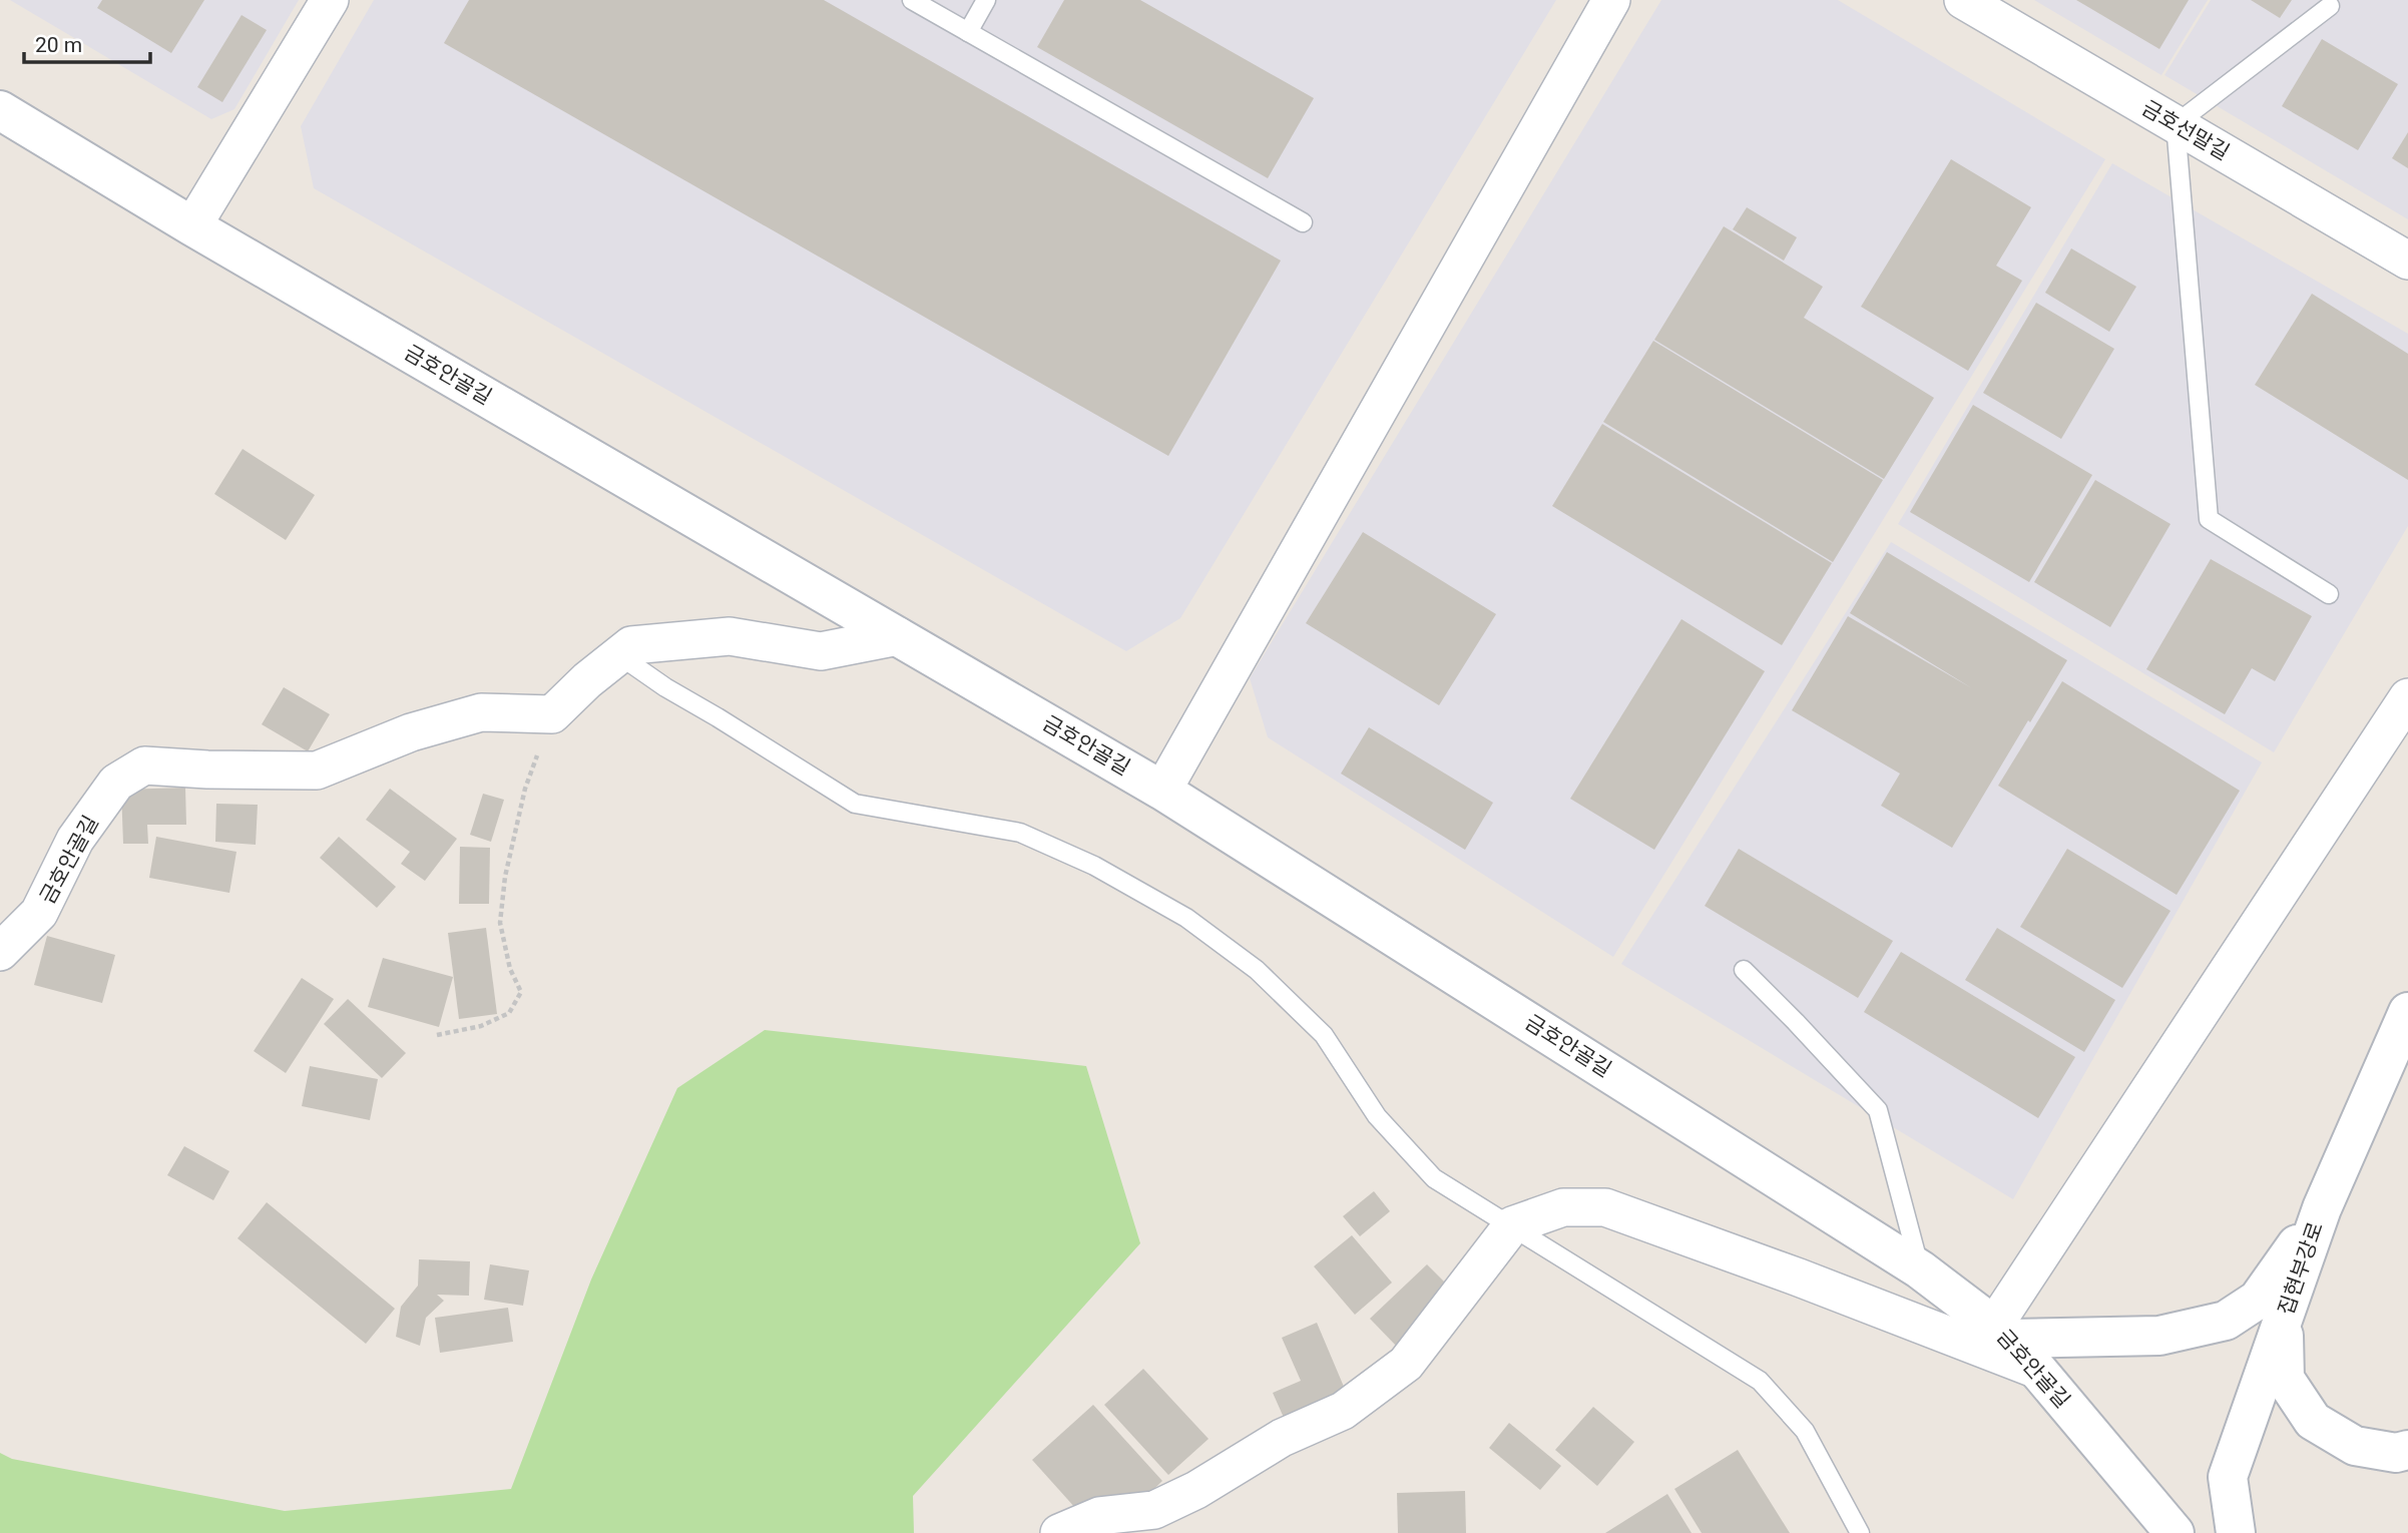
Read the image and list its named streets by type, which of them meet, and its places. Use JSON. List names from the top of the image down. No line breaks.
{"streets":{"street":["금호선말길","금호안골길","집현부강로"]},"scale_bar":"20 m"}
